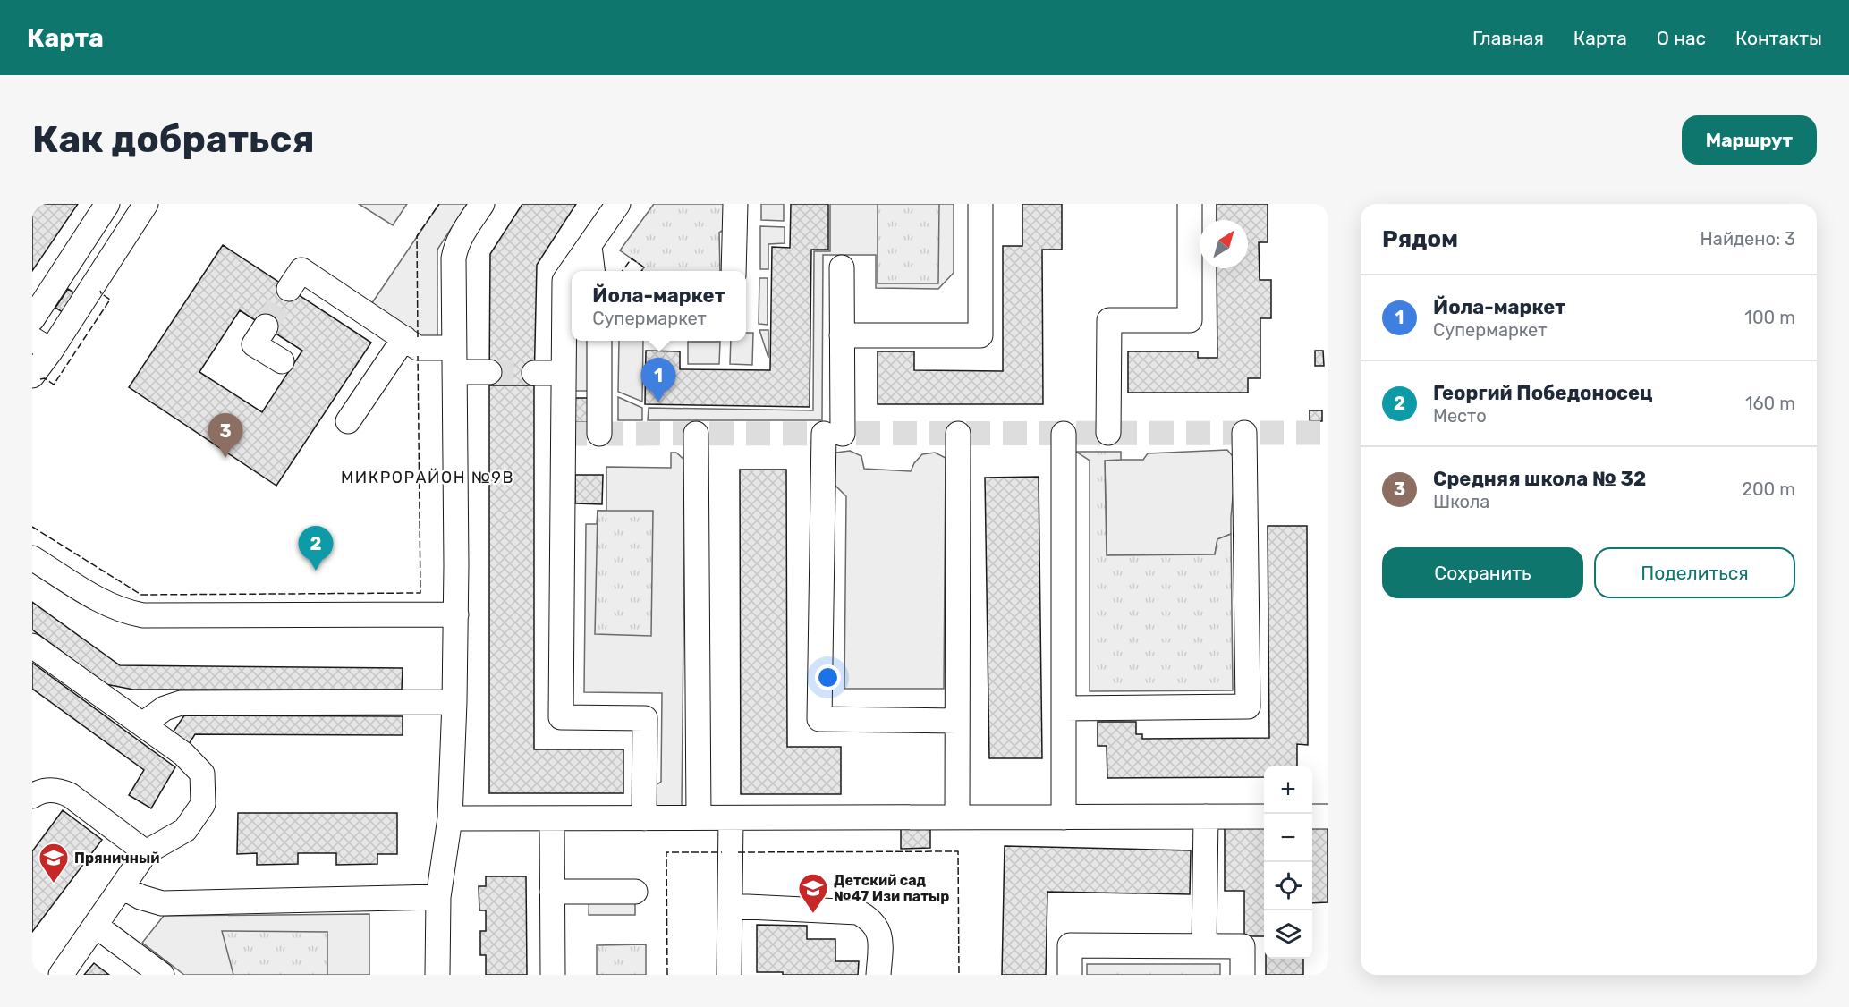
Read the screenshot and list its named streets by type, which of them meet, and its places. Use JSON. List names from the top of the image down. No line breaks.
{"districts":["МИКРОРАЙОН №9В"],"places":{"school or university":["Пряничный","Детский сад №47 Изи патыр"]},"north":"top right","page":{"header":"Карта","nav":["Главная","Карта","О нас","Контакты"],"buttons":["Маршрут",["Сохранить","Поделиться"]],"title":"Как добраться","heading":["Рядом","Найдено: 3"],"popup":["Йола-маркет","Супермаркет"],"list":[{"mark":"1","name":"Йола-маркет","note":"Супермаркет","value":"100 m"},{"mark":"2","name":"Георгий Победоносец","note":"Место","value":"160 m"},{"mark":"3","name":"Средняя школа № 32","note":"Школа","value":"200 m"}],"pins":["1","3","2"],"map_buttons":["+","−"]}}
